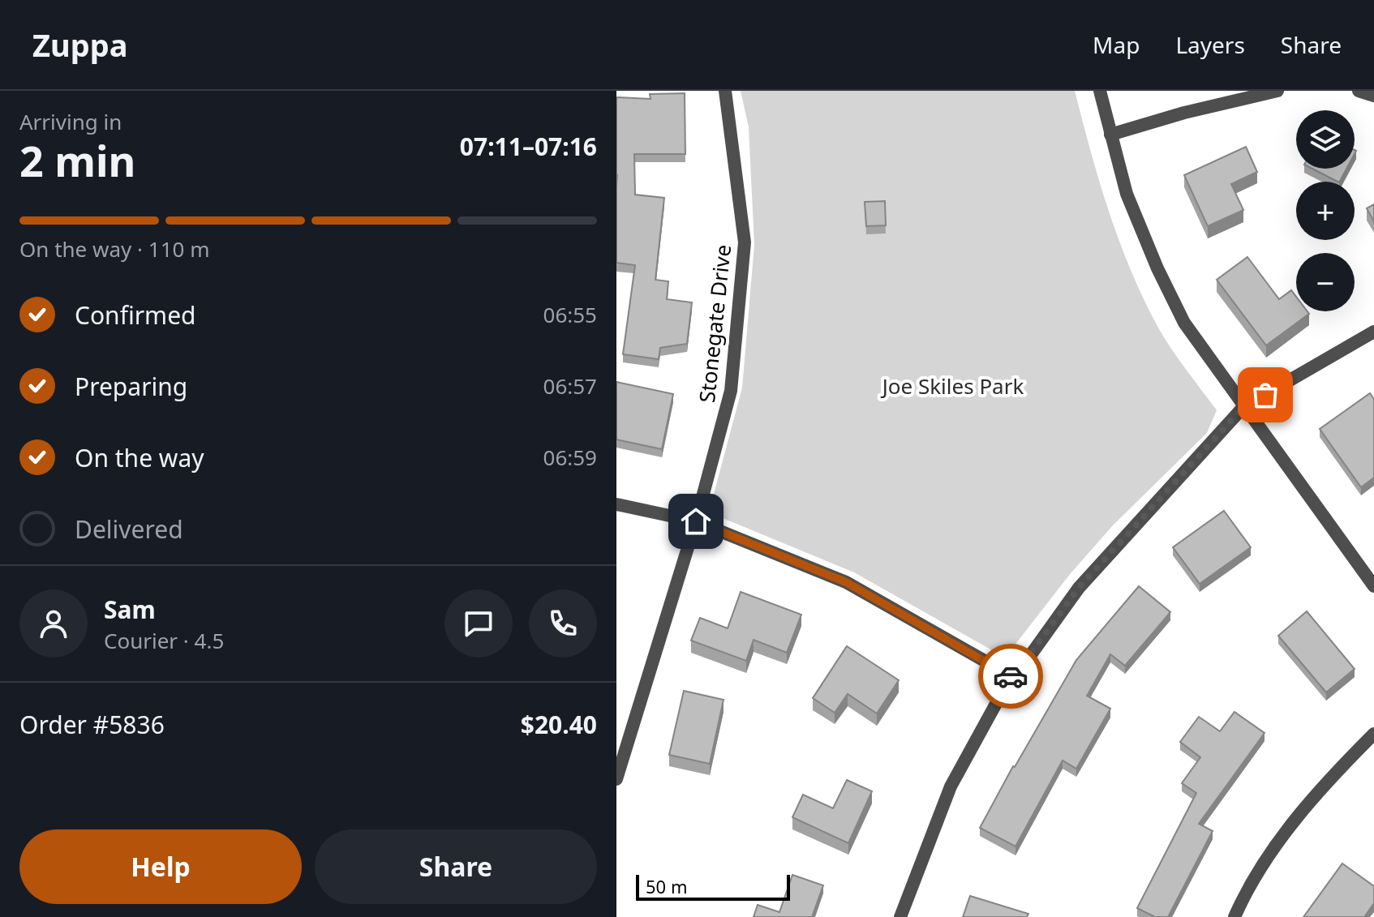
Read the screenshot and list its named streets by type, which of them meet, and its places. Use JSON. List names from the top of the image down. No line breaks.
{"streets":{"street":["Stonegate Drive"]},"parks":["Joe Skiles Park"],"scale_bar":"50 m","page":{"header":"Zuppa","nav":["Map","Layers","Share"],"heading":["2 min","Arriving in","07:11–07:16"],"panel":["Sam","Courier · 4.5","Order #5836","$20.40"],"map_buttons":["+","−"],"bar":"On the way · 110 m","list":[["Confirmed","06:55"],["Preparing","06:57"],["On the way","06:59"],"Delivered"],"buttons":["Help","Share"],"scale":"50 m"}}
